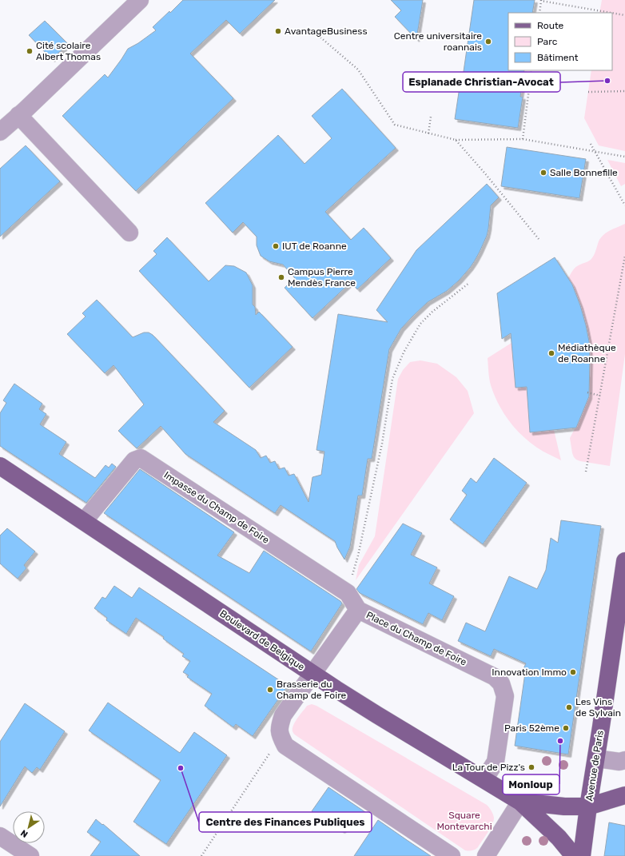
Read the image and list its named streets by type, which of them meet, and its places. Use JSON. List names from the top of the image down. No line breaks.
{"streets":{"main road":["Boulevard de Belgique","Avenue de Paris"],"street":["Impasse du Champ de Foire","Place du Champ de Foire"]},"crossings":[["Impasse du Champ de Foire","Place du Champ de Foire"],["Impasse du Champ de Foire","Boulevard de Belgique"],["Place du Champ de Foire","Boulevard de Belgique"],["Boulevard de Belgique","Avenue de Paris"]],"parks":["Square Montevarchi"],"places":["AvantageBusiness","Centre universitaire roannais","Cité scolaire Albert Thomas","Esplanade Christian-Avocat","Salle Bonnefille","IUT de Roanne","Campus Pierre Mendès France","Médiathèque de Roanne","Innovation Immo","Brasserie du Champ de Foire","Les Vins de Sylvain","Paris 52ème","Monloup","La Tour de Pizz's","Centre des Finances Publiques"],"legend":["Route","Parc","Bâtiment"],"north":"bottom left"}
